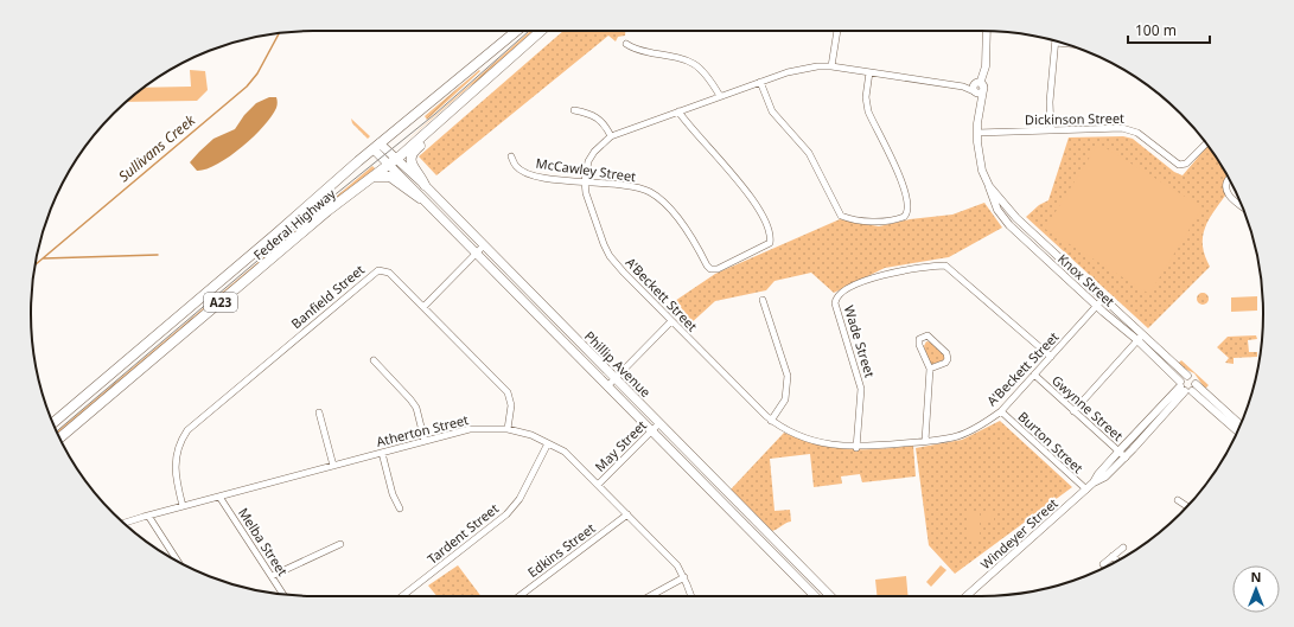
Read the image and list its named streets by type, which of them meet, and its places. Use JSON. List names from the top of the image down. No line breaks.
{"streets":{"highway":["Federal Highway","A23"],"main road":["Phillip Avenue"],"street":["Dickinson Street","McCawley Street","Knox Street","A'Beckett Street","Banfield Street","Wade Street","Gwynne Street","Atherton Street","Burton Street","May Street","Tardent Street","Windeyer Street","Melba Street","Edkins Street"]},"crossings":[["Dickinson Street","Knox Street"],["McCawley Street","A'Beckett Street"],["Federal Highway","Phillip Avenue"],["Knox Street","A'Beckett Street"],["Knox Street","Windeyer Street"],["A'Beckett Street","Wade Street"],["A'Beckett Street","Gwynne Street"],["A'Beckett Street","Burton Street"],["Banfield Street","Atherton Street"],["Phillip Avenue","May Street"],["Gwynne Street","Windeyer Street"],["Atherton Street","May Street"],["Atherton Street","Tardent Street"],["Atherton Street","Melba Street"],["Atherton Street","Edkins Street"],["Burton Street","Windeyer Street"]],"water":["Sullivans Creek"],"scale_bar":"100 m","north":"top"}
